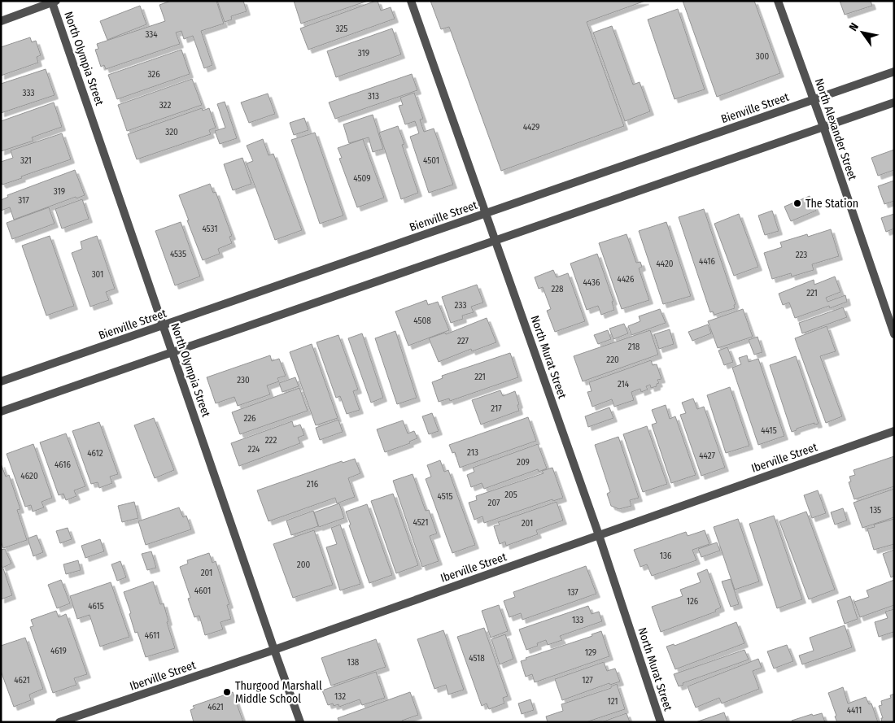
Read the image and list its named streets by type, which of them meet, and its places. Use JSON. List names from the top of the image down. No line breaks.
{"streets":{"street":["North Olympia Street","Bienville Street","North Alexander Street","North Murat Street","Iberville Street"]},"crossings":[["North Olympia Street","Bienville Street"],["North Olympia Street","Iberville Street"],["Bienville Street","North Alexander Street"],["Bienville Street","North Murat Street"],["North Murat Street","Iberville Street"]],"places":["The Station","Thurgood Marshall Middle School"],"house_numbers":["325","334","319","300","326","333","313","322","4429","320","321","4501","4509","319","317","4531","4535","223","4416","4420","301","4426","4436","228","221","233","4508","227","218","220","221","230","214","217","226","4415","222","224","213","4612","4427","209","4616","4620","216","205","4515","207","135","4521","201","136","200","201","4601","137","126","4615","133","4611","4619","129","4518","138","4621","127","132","121","4621","4411"],"north":"top left"}
